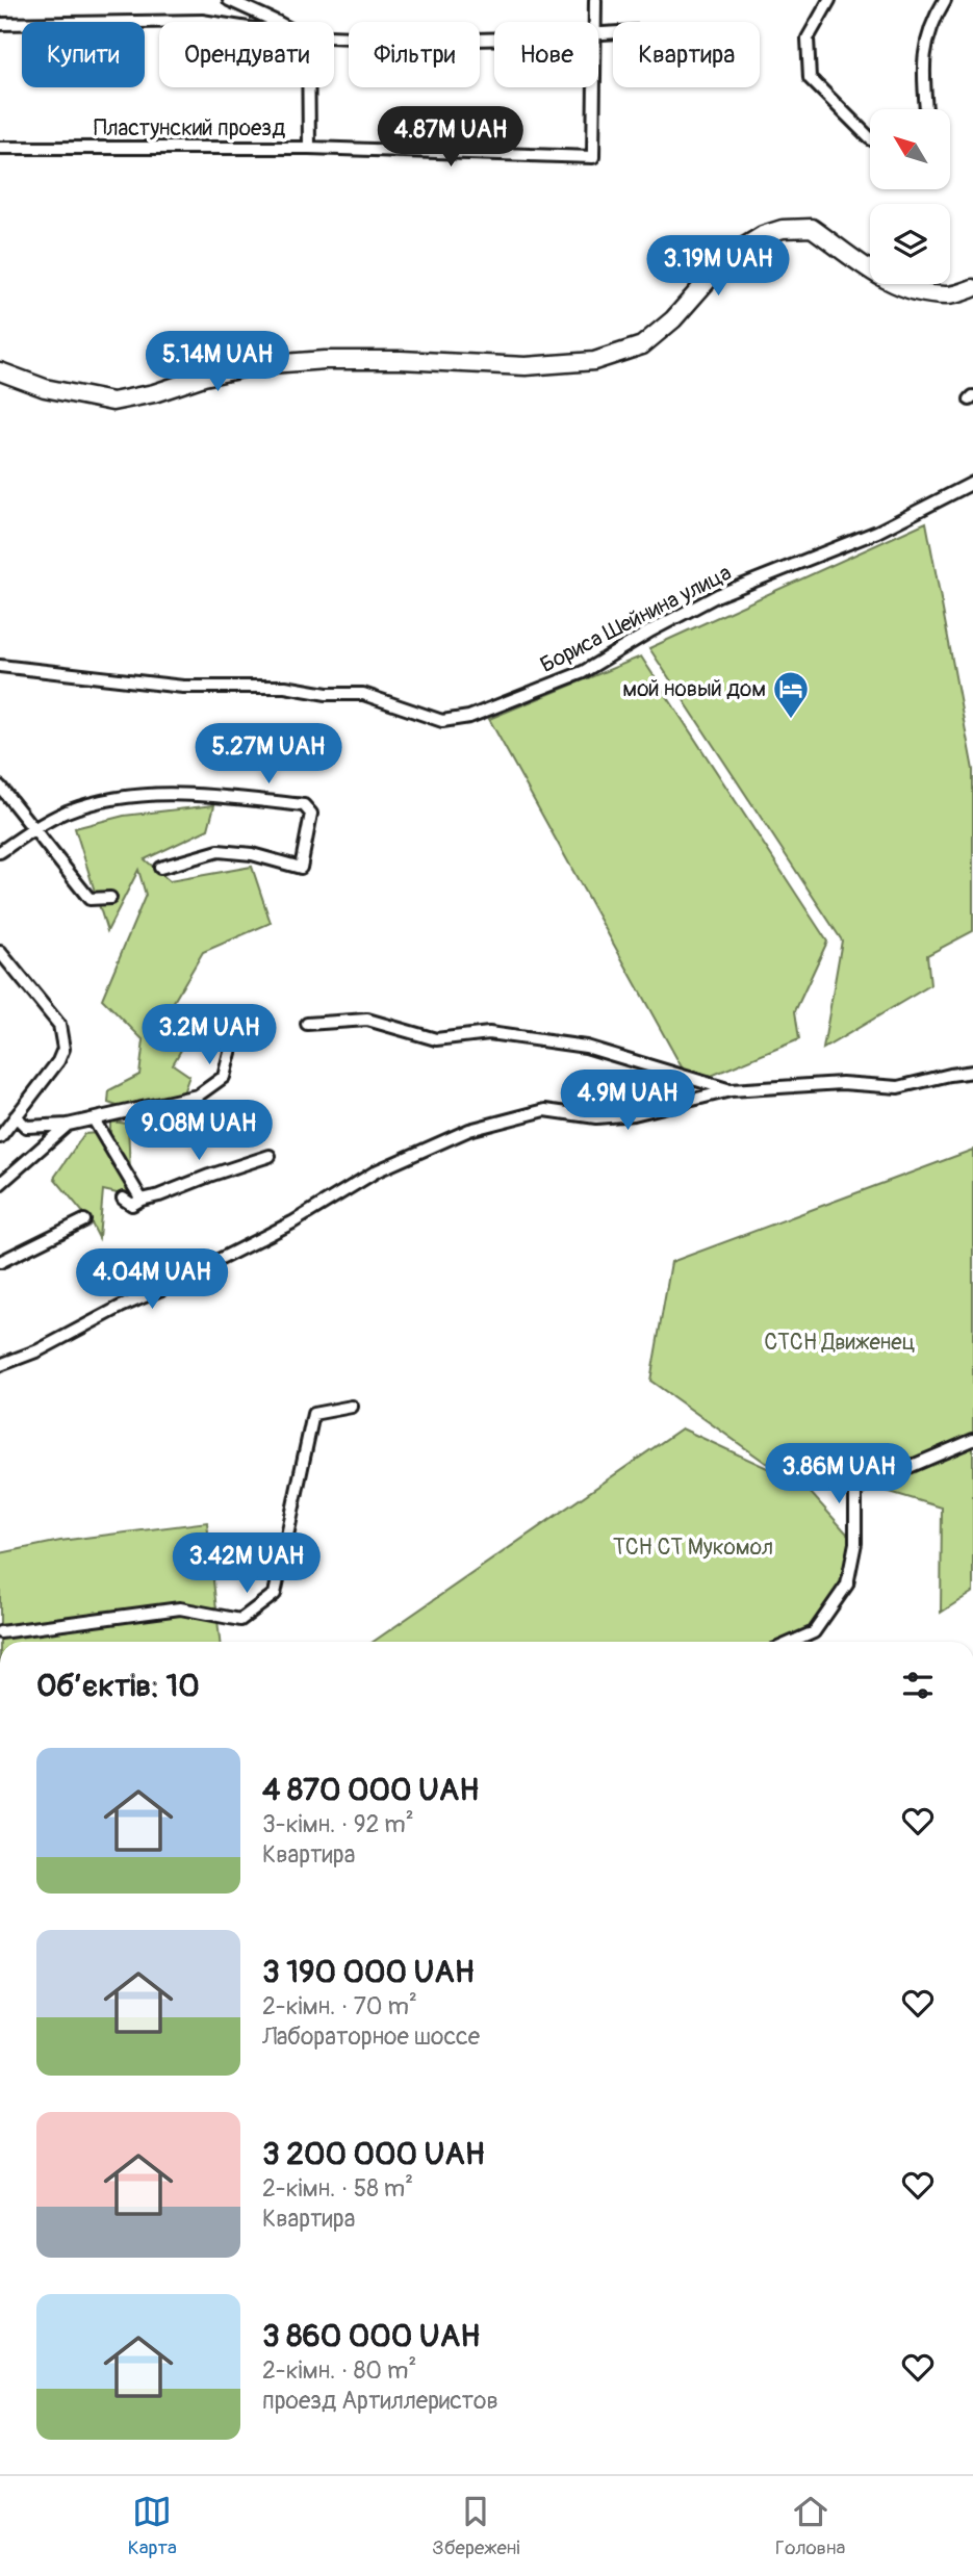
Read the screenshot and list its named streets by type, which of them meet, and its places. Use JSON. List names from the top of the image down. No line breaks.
{"streets":{"street":["Пластунский проезд","Бориса Шейнина улица"]},"parks":["СТСН Движенец","ТСН СТ Мукомол"],"places":{"hotel":["мой новый дом"]},"north":"top left","page":{"chip":["Купити","Орендувати","Фільтри","Нове","Квартира"],"price":["4.87M UAH","3.19M UAH","5.14M UAH","5.27M UAH","3.2M UAH","4.9M UAH","9.08M UAH","4.04M UAH","3.86M UAH","3.42M UAH"],"heading":"Об’єктів: 10","list":[{"name":"4 870 000 UAH","note":"3-кімн. · 92 m² · Квартира"},{"name":"3 190 000 UAH","note":"2-кімн. · 70 m² · Лабораторное шоссе"},{"name":"3 200 000 UAH","note":"2-кімн. · 58 m² · Квартира"},{"name":"3 860 000 UAH","note":"2-кімн. · 80 m² · проезд Артиллеристов"}],"tabs":["Карта","Збережені","Головна"]}}
